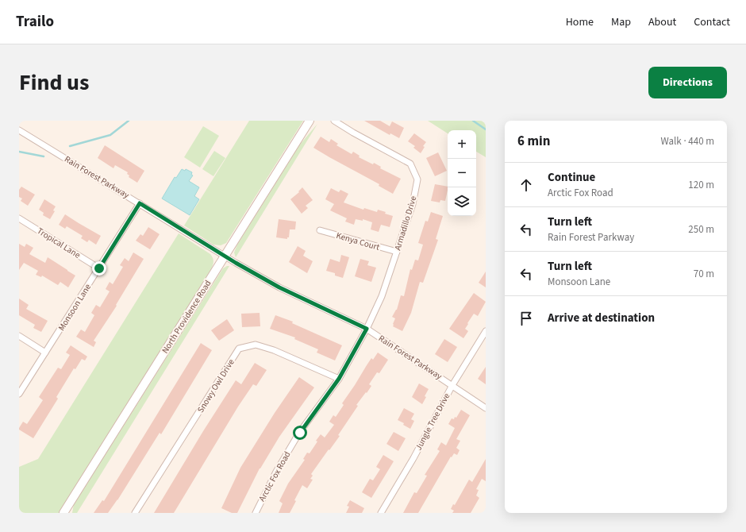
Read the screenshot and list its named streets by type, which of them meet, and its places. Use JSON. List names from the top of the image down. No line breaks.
{"streets":{"street":["Rain Forest Parkway","Armadillo Drive","Kenya Court","Tropical Lane","Monsoon Lane","North Providence Road","Snowy Owl Drive","Jungle Tree Drive","Arctic Fox Road"]},"crossings":[["Rain Forest Parkway","Armadillo Drive"],["Rain Forest Parkway","Monsoon Lane"],["Rain Forest Parkway","North Providence Road"],["Rain Forest Parkway","Jungle Tree Drive"],["Rain Forest Parkway","Arctic Fox Road"],["Armadillo Drive","Kenya Court"],["Armadillo Drive","Arctic Fox Road"],["Tropical Lane","Monsoon Lane"],["Snowy Owl Drive","Arctic Fox Road"]],"page":{"header":"Trailo","nav":["Home","Map","About","Contact"],"title":"Find us","buttons":"Directions","heading":["6 min","Walk · 440 m"],"map_buttons":["+","−"],"list":[["Continue","Arctic Fox Road","120 m"],["Turn left","Rain Forest Parkway","250 m"],["Turn left","Monsoon Lane","70 m"],"Arrive at destination"]}}
